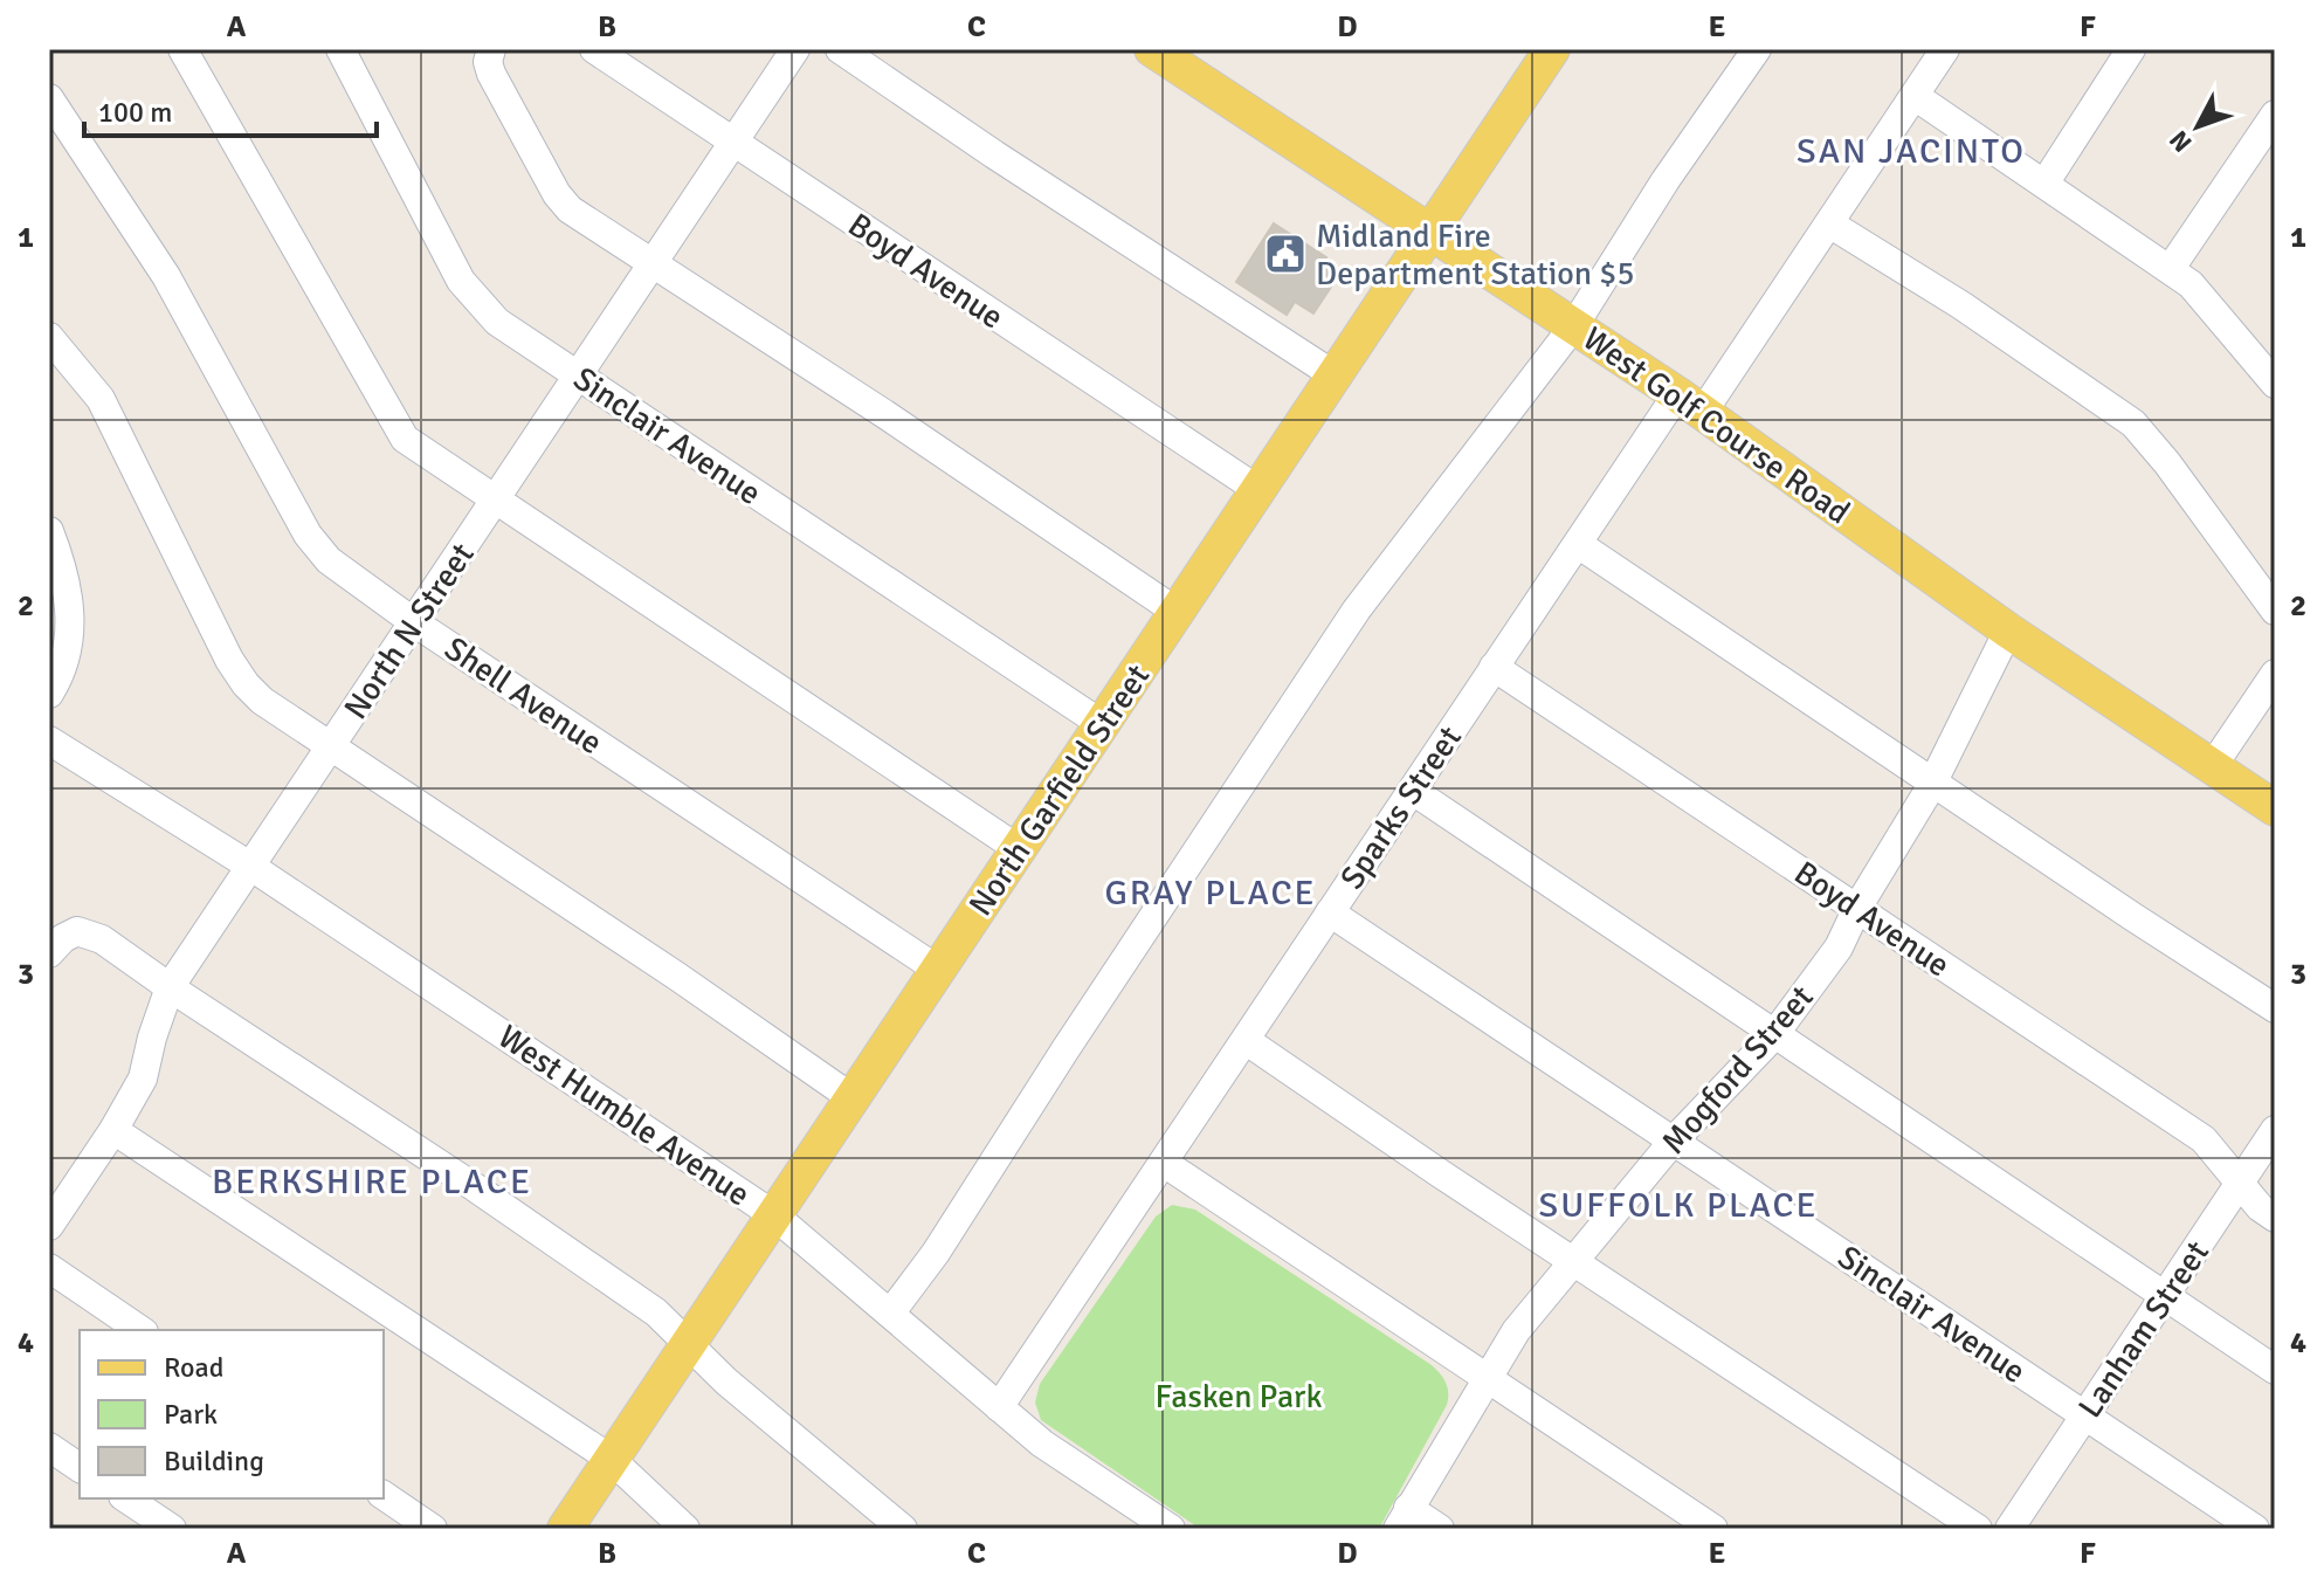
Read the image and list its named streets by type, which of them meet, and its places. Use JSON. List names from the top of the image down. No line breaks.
{"streets":{"main road":["West Golf Course Road","North Garfield Street"],"street":["Boyd Avenue","Sinclair Avenue","North N Street","Shell Avenue","Sparks Street","Mogford Street","West Humble Avenue","Lanham Street"]},"crossings":[["Boyd Avenue","North N Street"],["Boyd Avenue","North Garfield Street"],["Boyd Avenue","Sparks Street"],["Boyd Avenue","Mogford Street"],["Boyd Avenue","Lanham Street"],["West Golf Course Road","North Garfield Street"],["West Golf Course Road","Sparks Street"],["West Golf Course Road","Mogford Street"],["Sinclair Avenue","North N Street"],["Sinclair Avenue","North Garfield Street"],["Sinclair Avenue","Sparks Street"],["Sinclair Avenue","Mogford Street"],["Sinclair Avenue","Lanham Street"],["North N Street","Shell Avenue"],["North N Street","West Humble Avenue"],["Shell Avenue","North Garfield Street"],["North Garfield Street","West Humble Avenue"],["Sparks Street","West Humble Avenue"]],"districts":["SAN JACINTO","GRAY PLACE","BERKSHIRE PLACE","SUFFOLK PLACE"],"parks":["Fasken Park"],"places":{"public building":["Midland Fire Department Station $5"]},"legend":["Road","Park","Building"],"scale_bar":"100 m","north":"bottom left","grid":{"columns":["A","B","C","D","E","F"],"rows":["1","2","3","4"]}}
